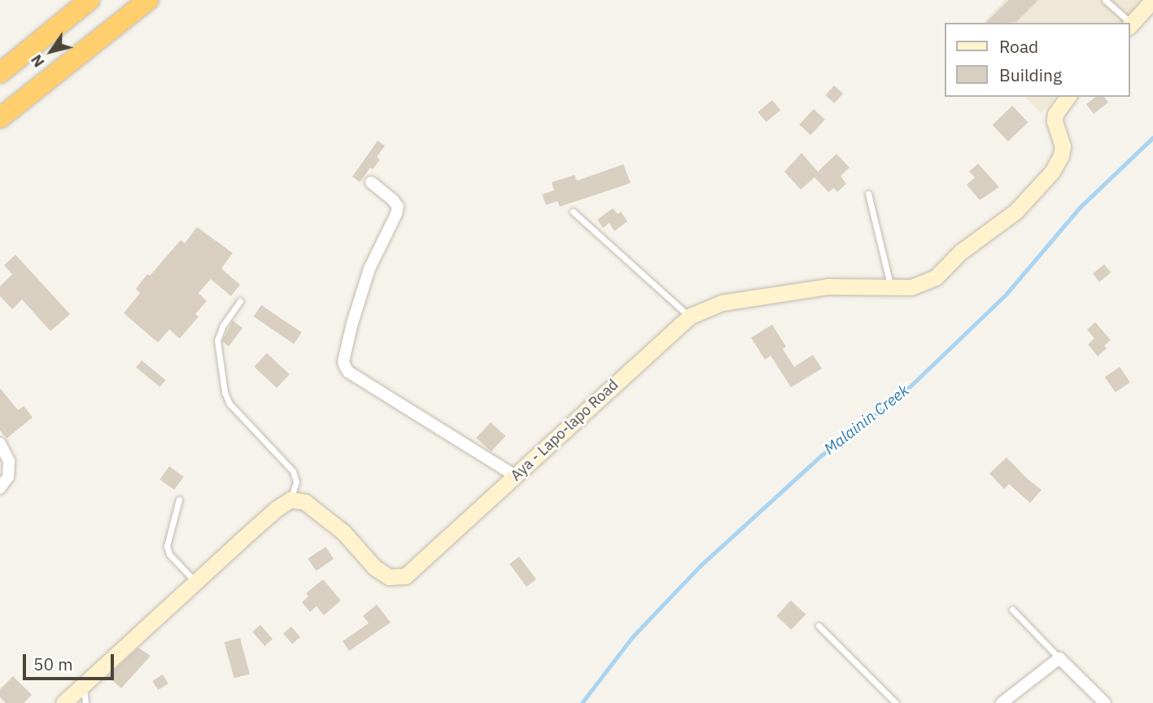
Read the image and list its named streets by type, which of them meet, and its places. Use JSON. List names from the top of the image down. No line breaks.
{"streets":{"street":["Aya - Lapo-lapo Road"]},"water":["Malainin Creek"],"legend":["Road","Building"],"scale_bar":"50 m","north":"bottom left"}
